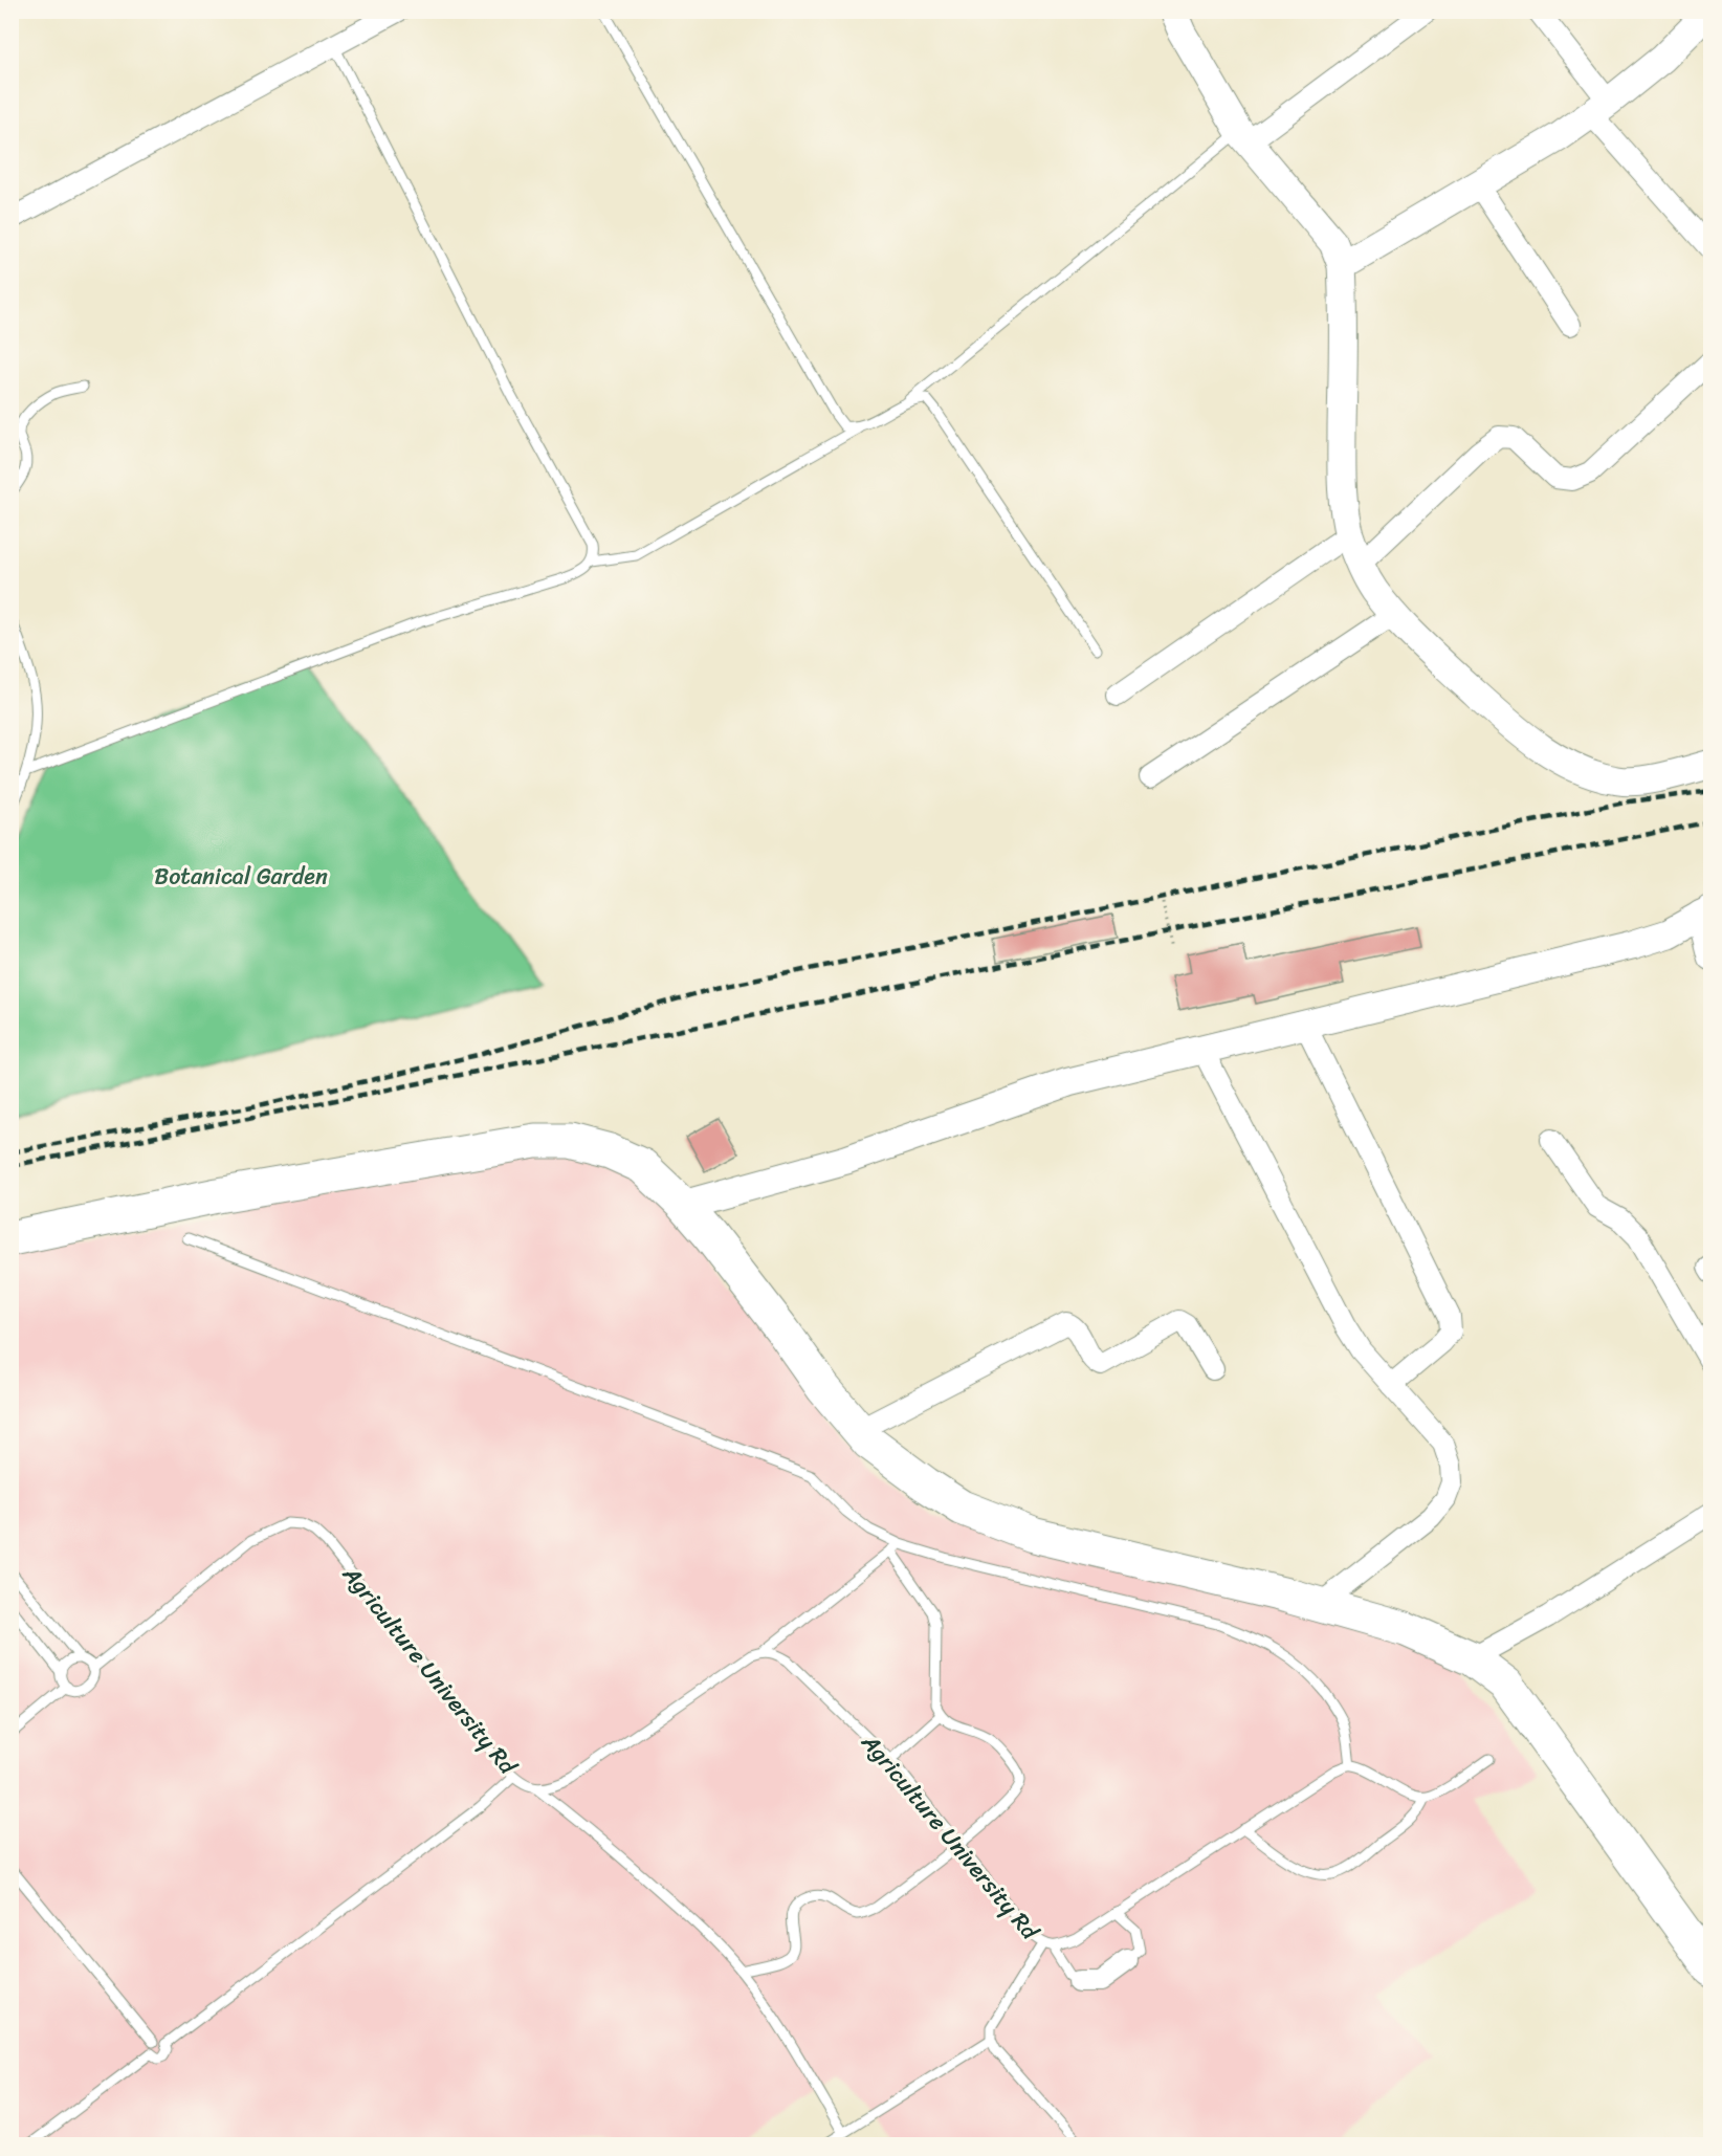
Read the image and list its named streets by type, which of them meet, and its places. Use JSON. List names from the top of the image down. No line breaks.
{"streets":{"lane":["Agriculture University Rd"]},"parks":["Botanical Garden"]}
